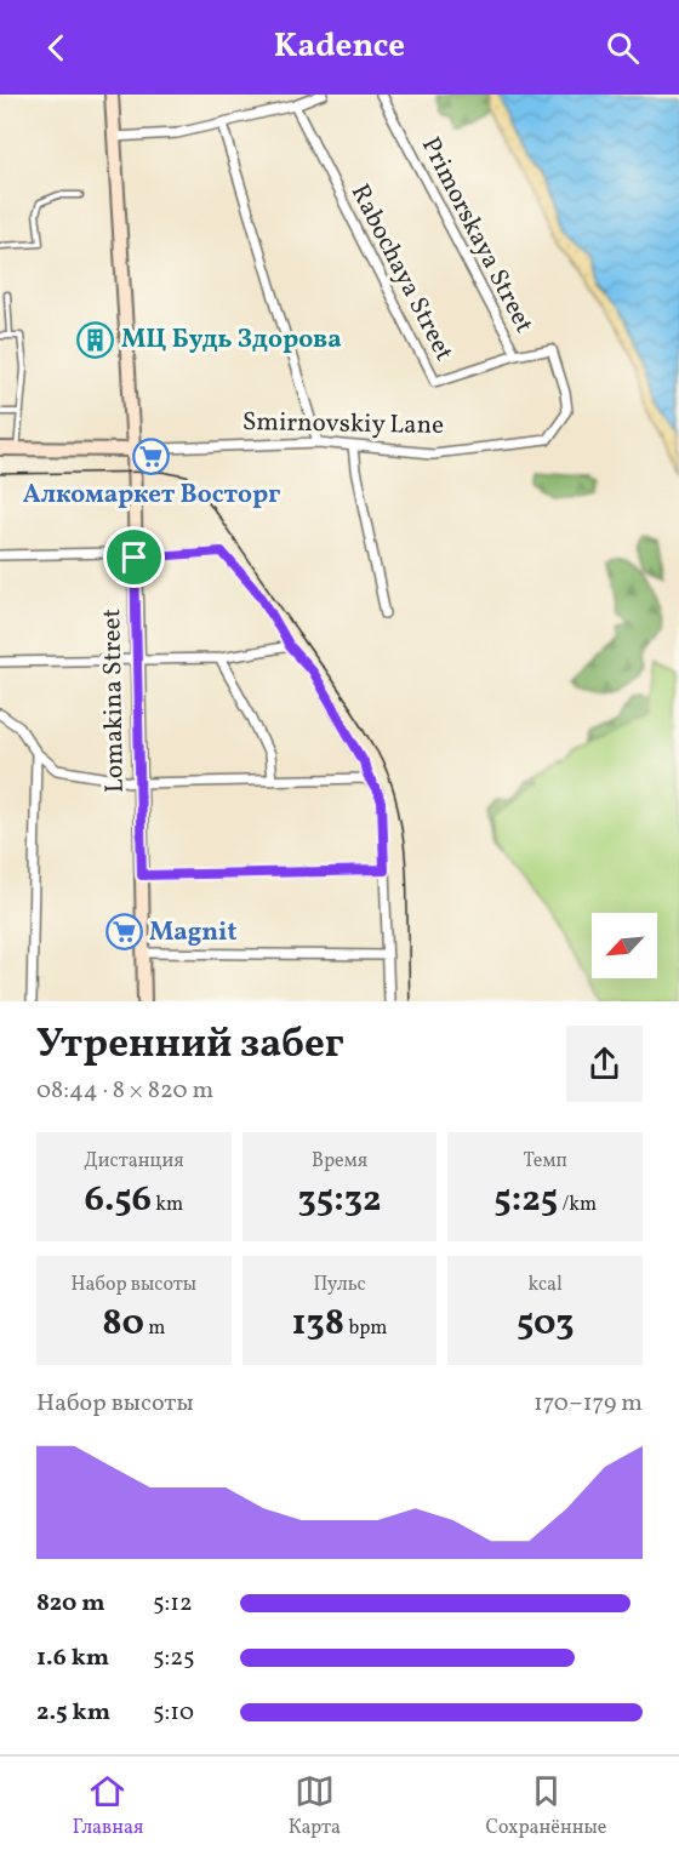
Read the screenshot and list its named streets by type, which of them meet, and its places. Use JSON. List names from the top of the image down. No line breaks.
{"streets":{"main road":["Smirnovskiy Lane","Lomakina Street"],"street":["Primorskaya Street","Rabochaya Street"]},"crossings":[["Primorskaya Street","Rabochaya Street"],["Primorskaya Street","Smirnovskiy Lane"],["Rabochaya Street","Smirnovskiy Lane"],["Smirnovskiy Lane","Lomakina Street"]],"places":{"building":["МЦ Будь Здорова"],"supermarket":["Алкомаркет Восторг","Magnit"]},"north":"bottom left","page":{"header":"Kadence","heading":["Утренний забег","08:44 · 8 × 820 m"],"stats":[["Дистанция","6.56 km"],["Время","35:32"],["Темп","5:25 /km"],["Набор высоты","80 m"],["Пульс","138 bpm"],["kcal","503"]],"chart":["Набор высоты","170–179 m"],"list":[{"name":"820 m","note":"5:12"},{"name":"1.6 km","note":"5:25"},{"name":"2.5 km","note":"5:10"}],"tabs":["Главная","Карта","Сохранённые"]}}
